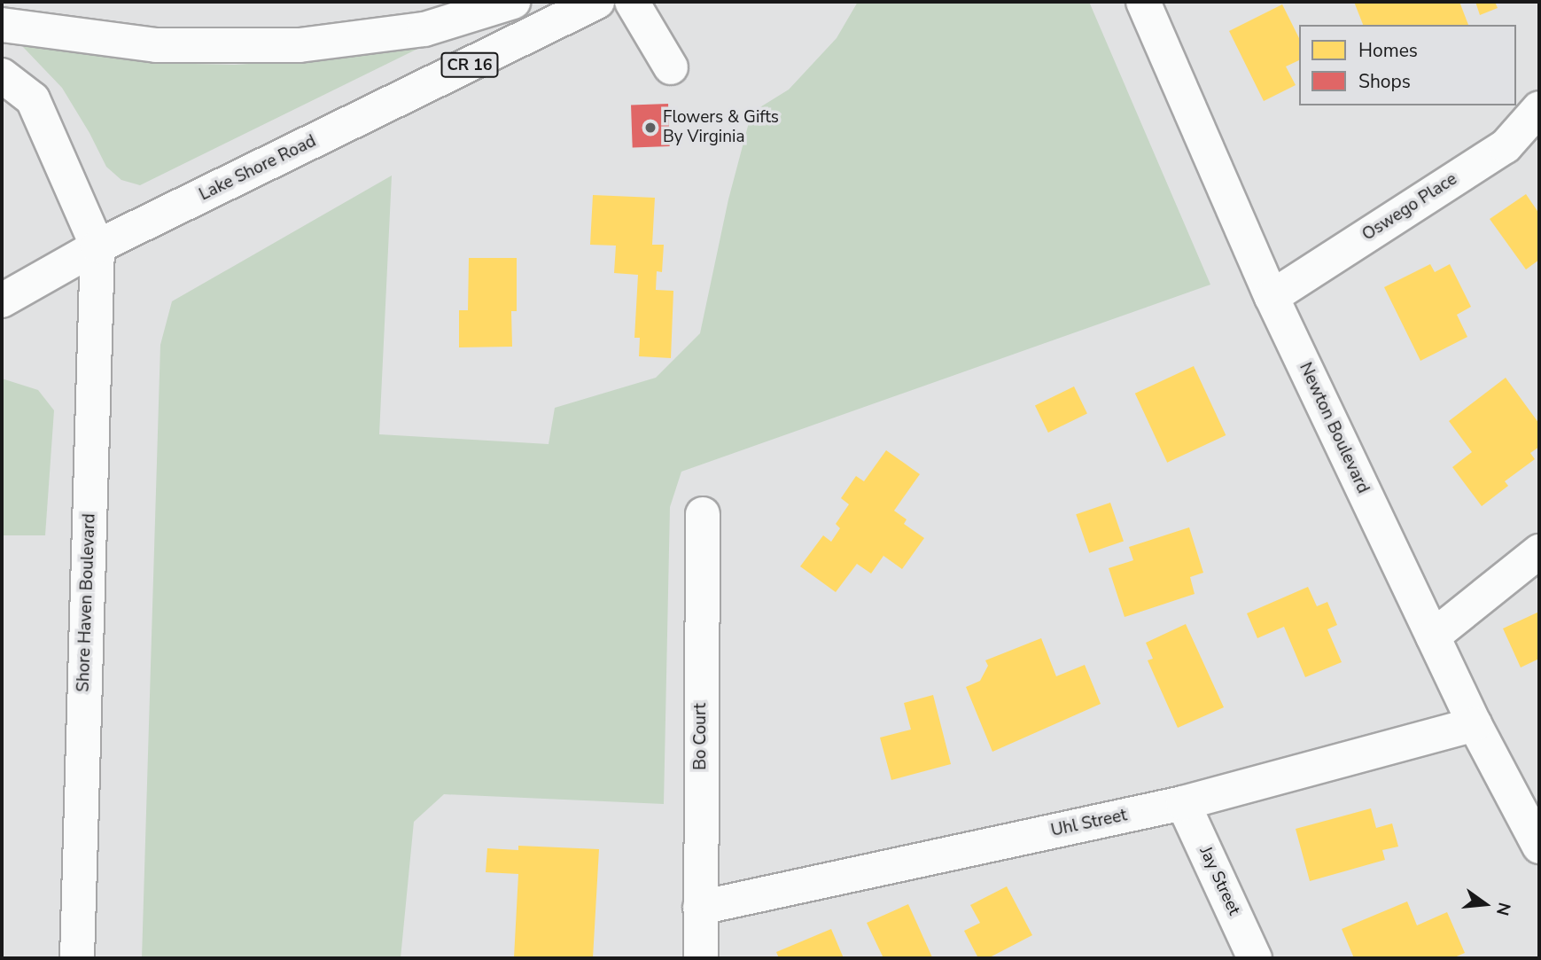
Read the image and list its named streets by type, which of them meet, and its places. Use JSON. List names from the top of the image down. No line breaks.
{"streets":{"street":["CR 16","Lake Shore Road","Oswego Place","Newton Boulevard","Shore Haven Boulevard","Bo Court","Uhl Street","Jay Street"]},"crossings":[["CR 16","Lake Shore Road"],["CR 16","Shore Haven Boulevard"],["Lake Shore Road","Shore Haven Boulevard"],["Oswego Place","Newton Boulevard"],["Newton Boulevard","Uhl Street"],["Bo Court","Uhl Street"],["Uhl Street","Jay Street"]],"places":["Flowers & Gifts By Virginia"],"legend":["Homes","Shops"],"north":"right"}
